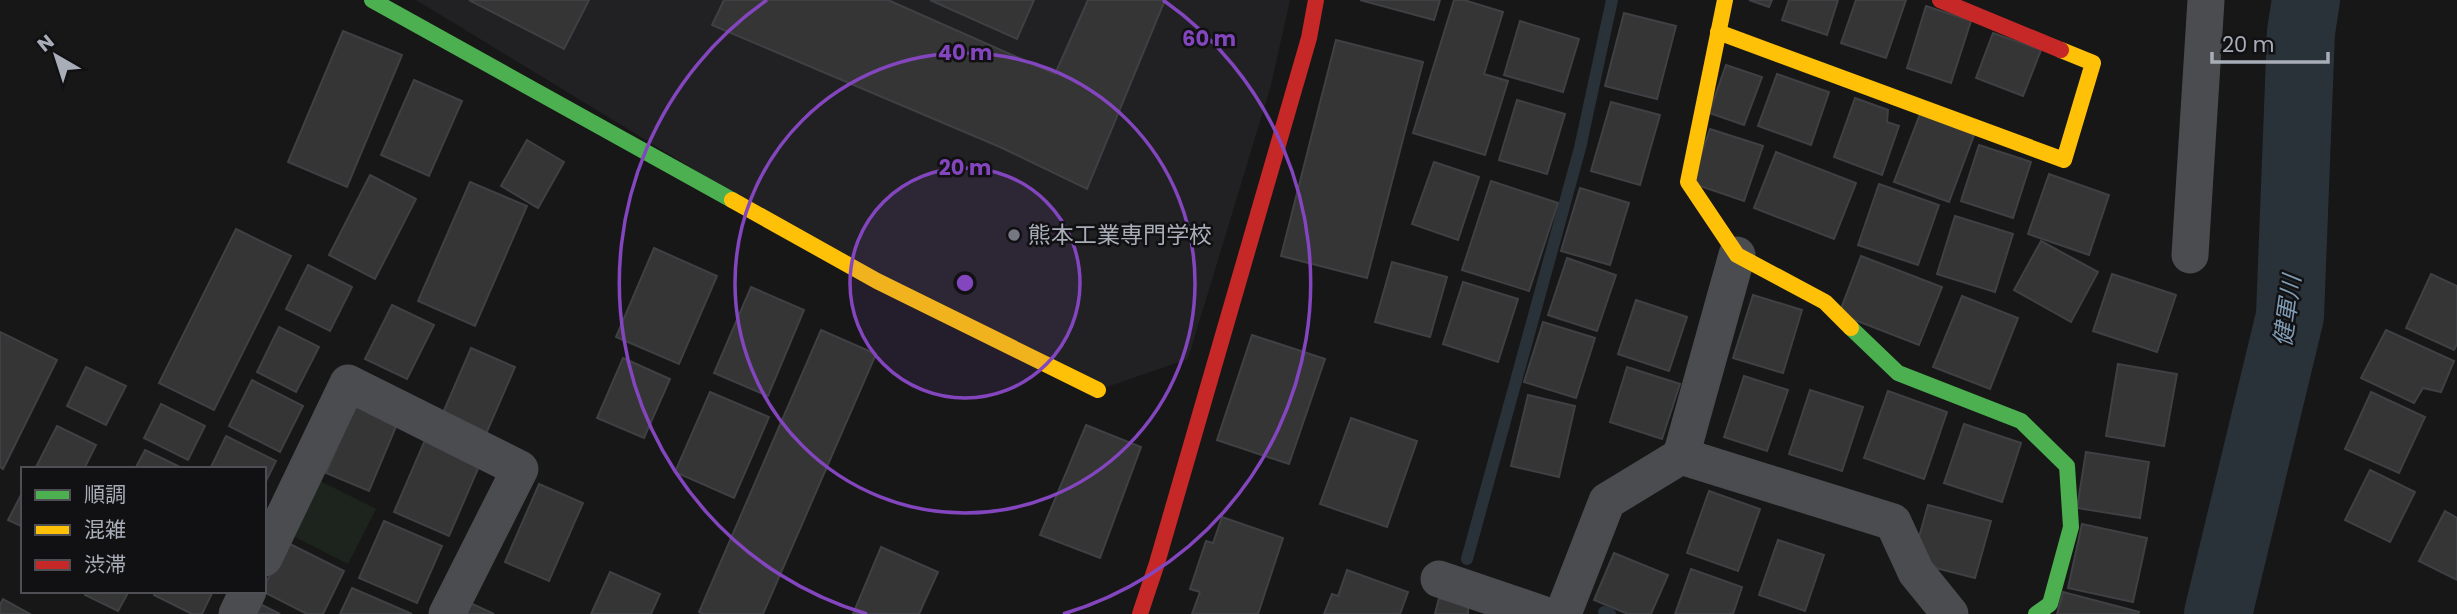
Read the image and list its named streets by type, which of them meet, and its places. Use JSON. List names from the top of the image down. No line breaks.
{"water":["健軍川"],"places":["熊本工業専門学校"],"legend":["順調","混雑","渋滞"],"scale_bar":"20 m","north":"top left","rings":["60 m","40 m","20 m"]}
